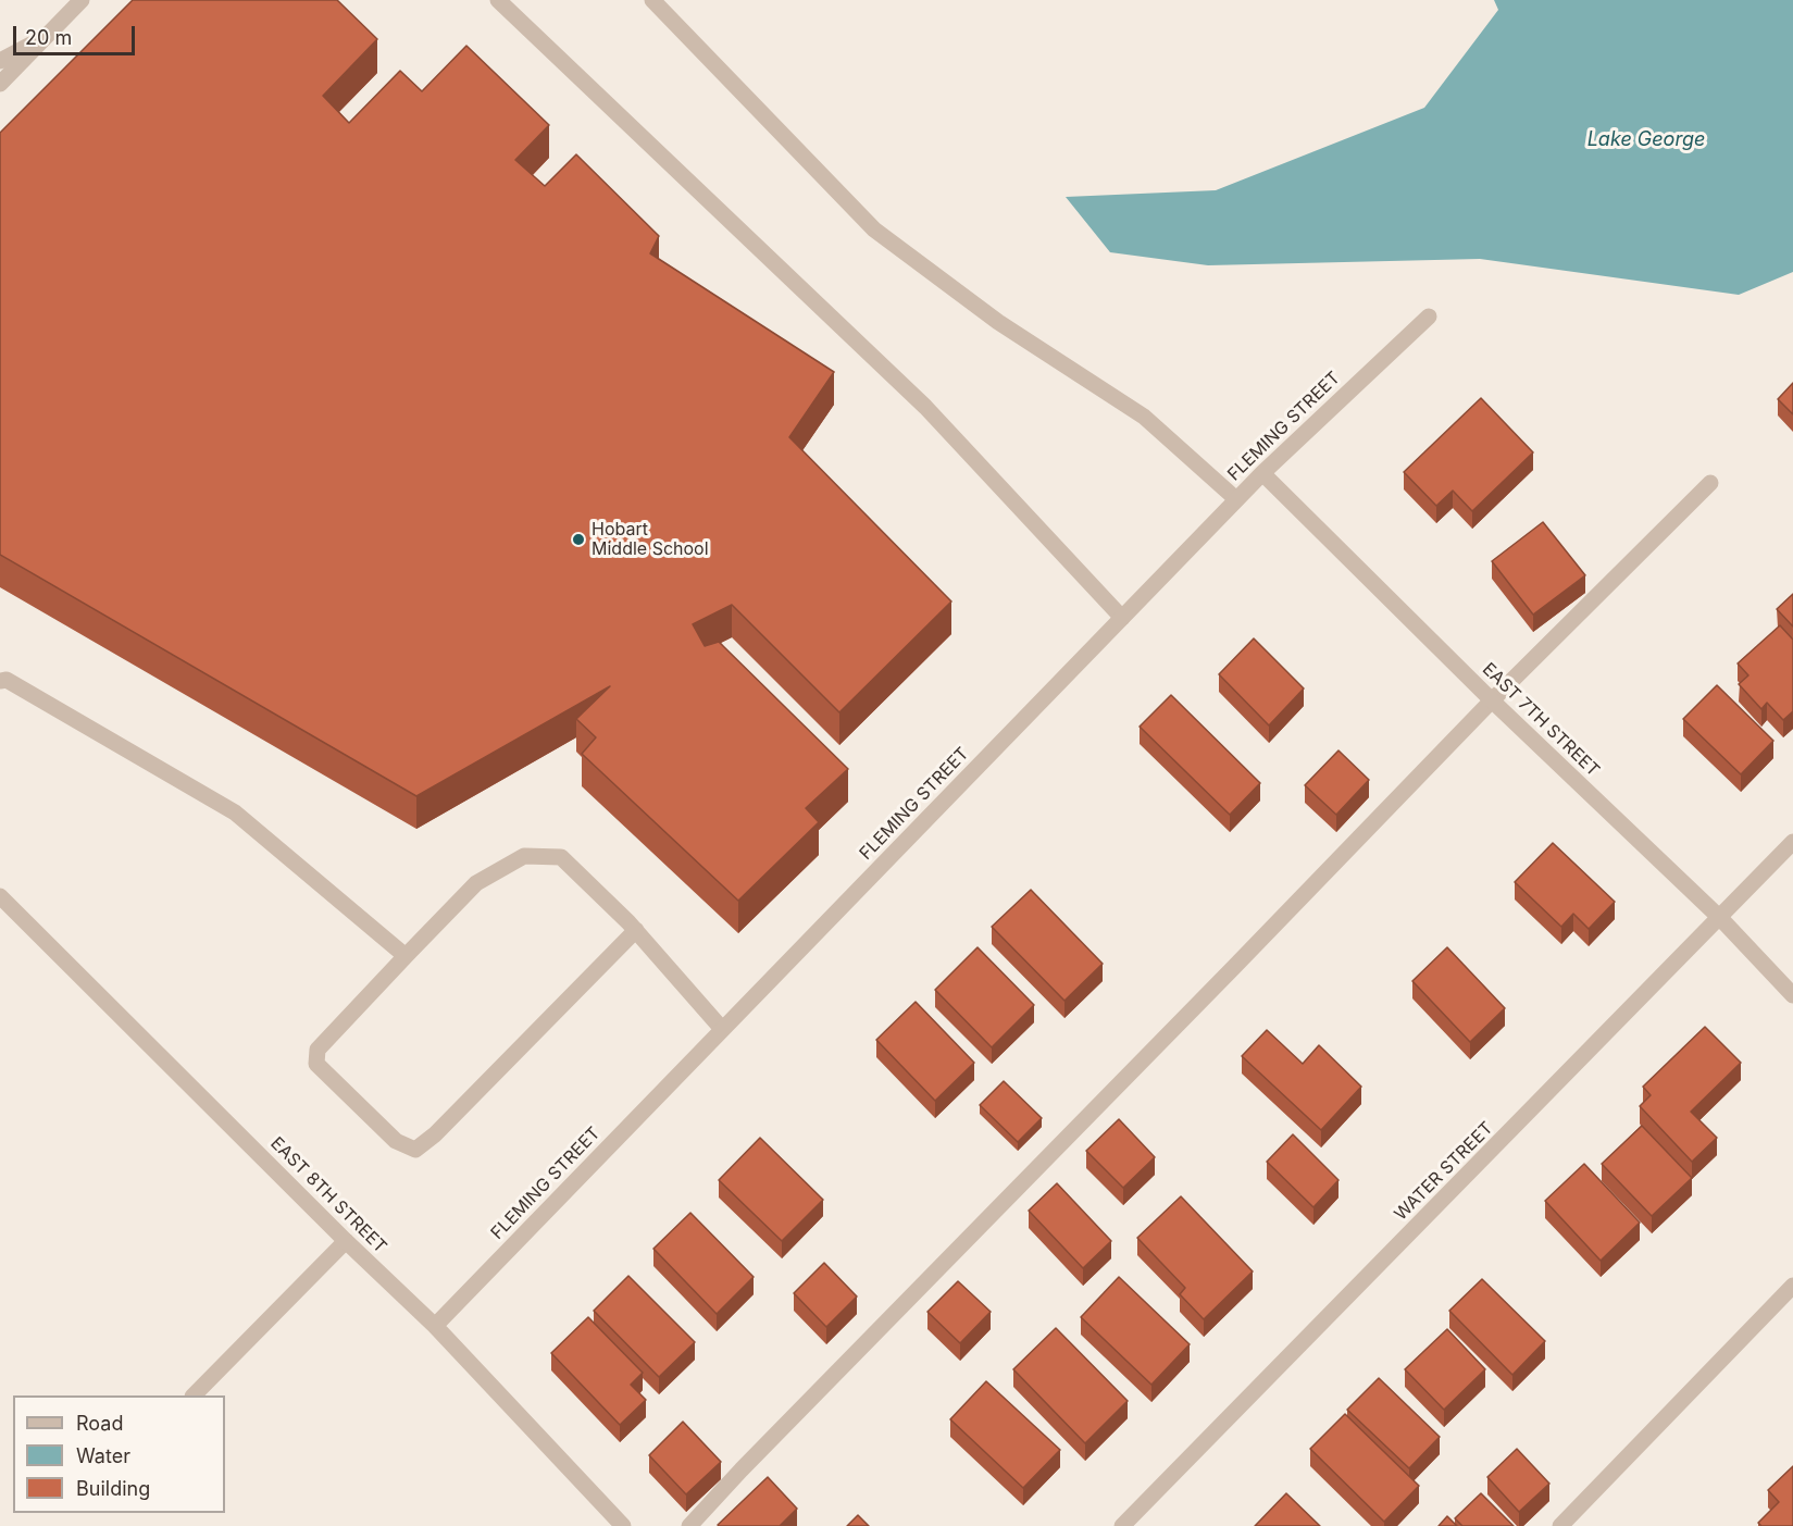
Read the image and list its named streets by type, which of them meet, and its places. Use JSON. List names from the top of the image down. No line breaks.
{"streets":{"street":["FLEMING STREET","EAST 7TH STREET","WATER STREET","EAST 8TH STREET"]},"crossings":[["FLEMING STREET","EAST 7TH STREET"],["FLEMING STREET","EAST 8TH STREET"],["EAST 7TH STREET","WATER STREET"]],"water":["Lake George"],"places":["Hobart Middle School"],"legend":["Road","Water","Building"],"scale_bar":"20 m"}
